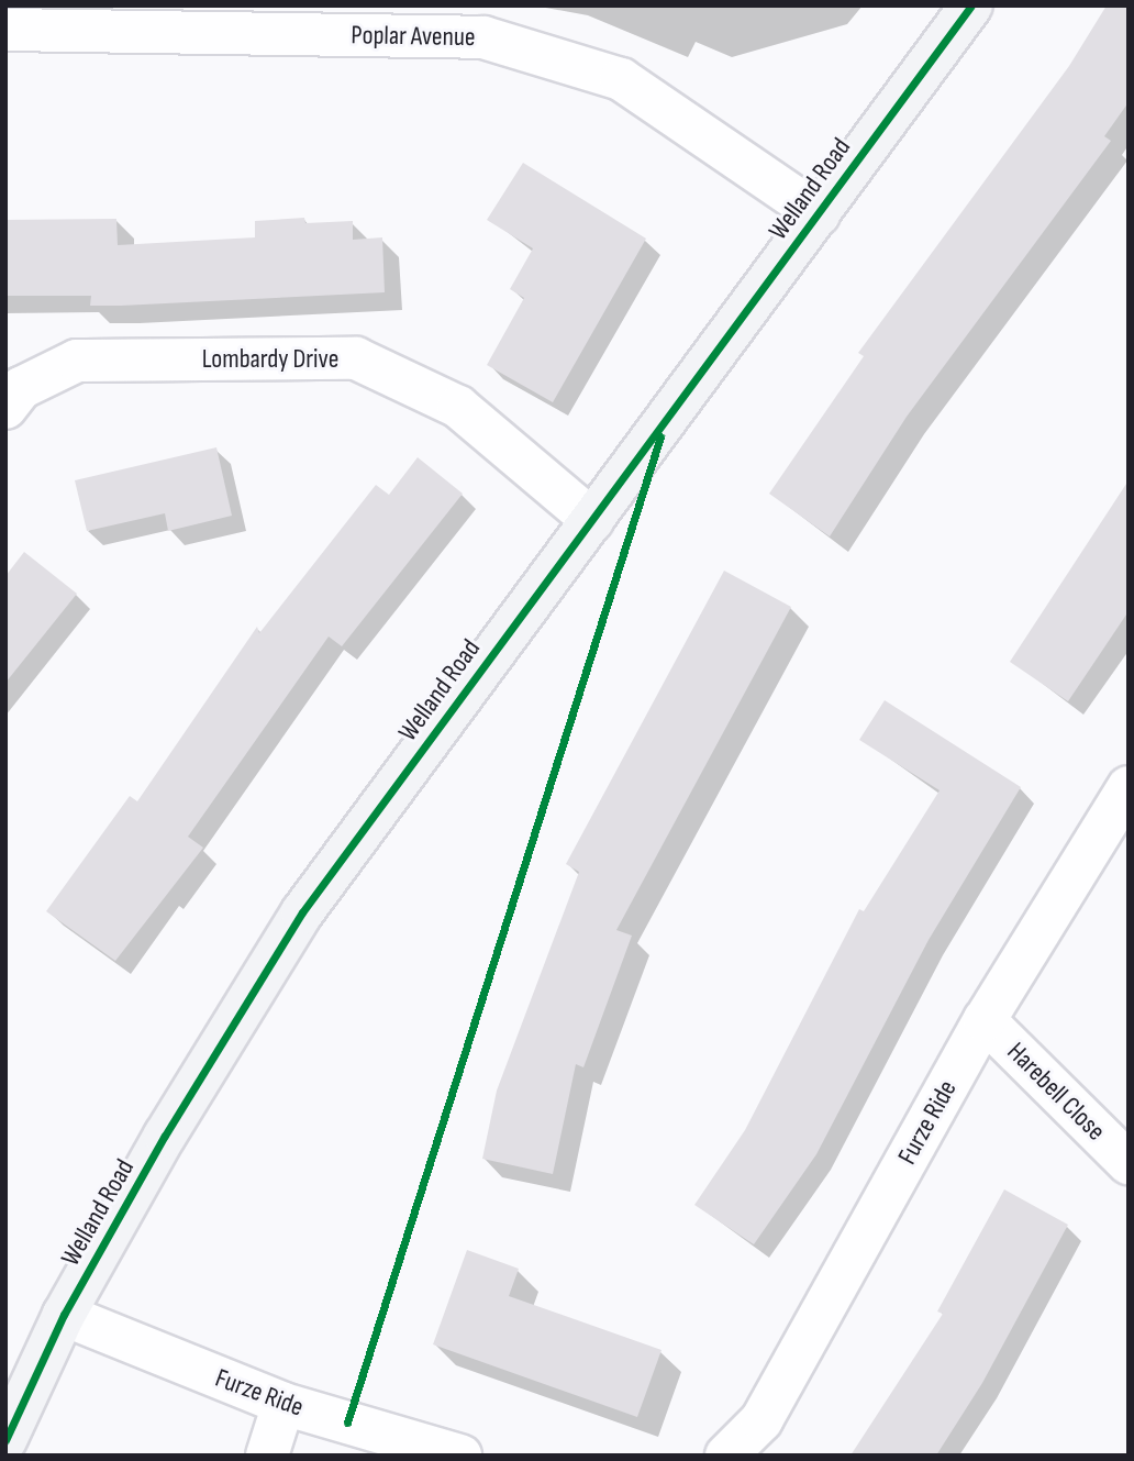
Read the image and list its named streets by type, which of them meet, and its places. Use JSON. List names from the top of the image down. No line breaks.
{"streets":{"street":["Poplar Avenue","Welland Road","Lombardy Drive","Harebell Close","Furze Ride"]},"crossings":[["Poplar Avenue","Welland Road"],["Welland Road","Lombardy Drive"],["Welland Road","Furze Ride"],["Harebell Close","Furze Ride"]]}
